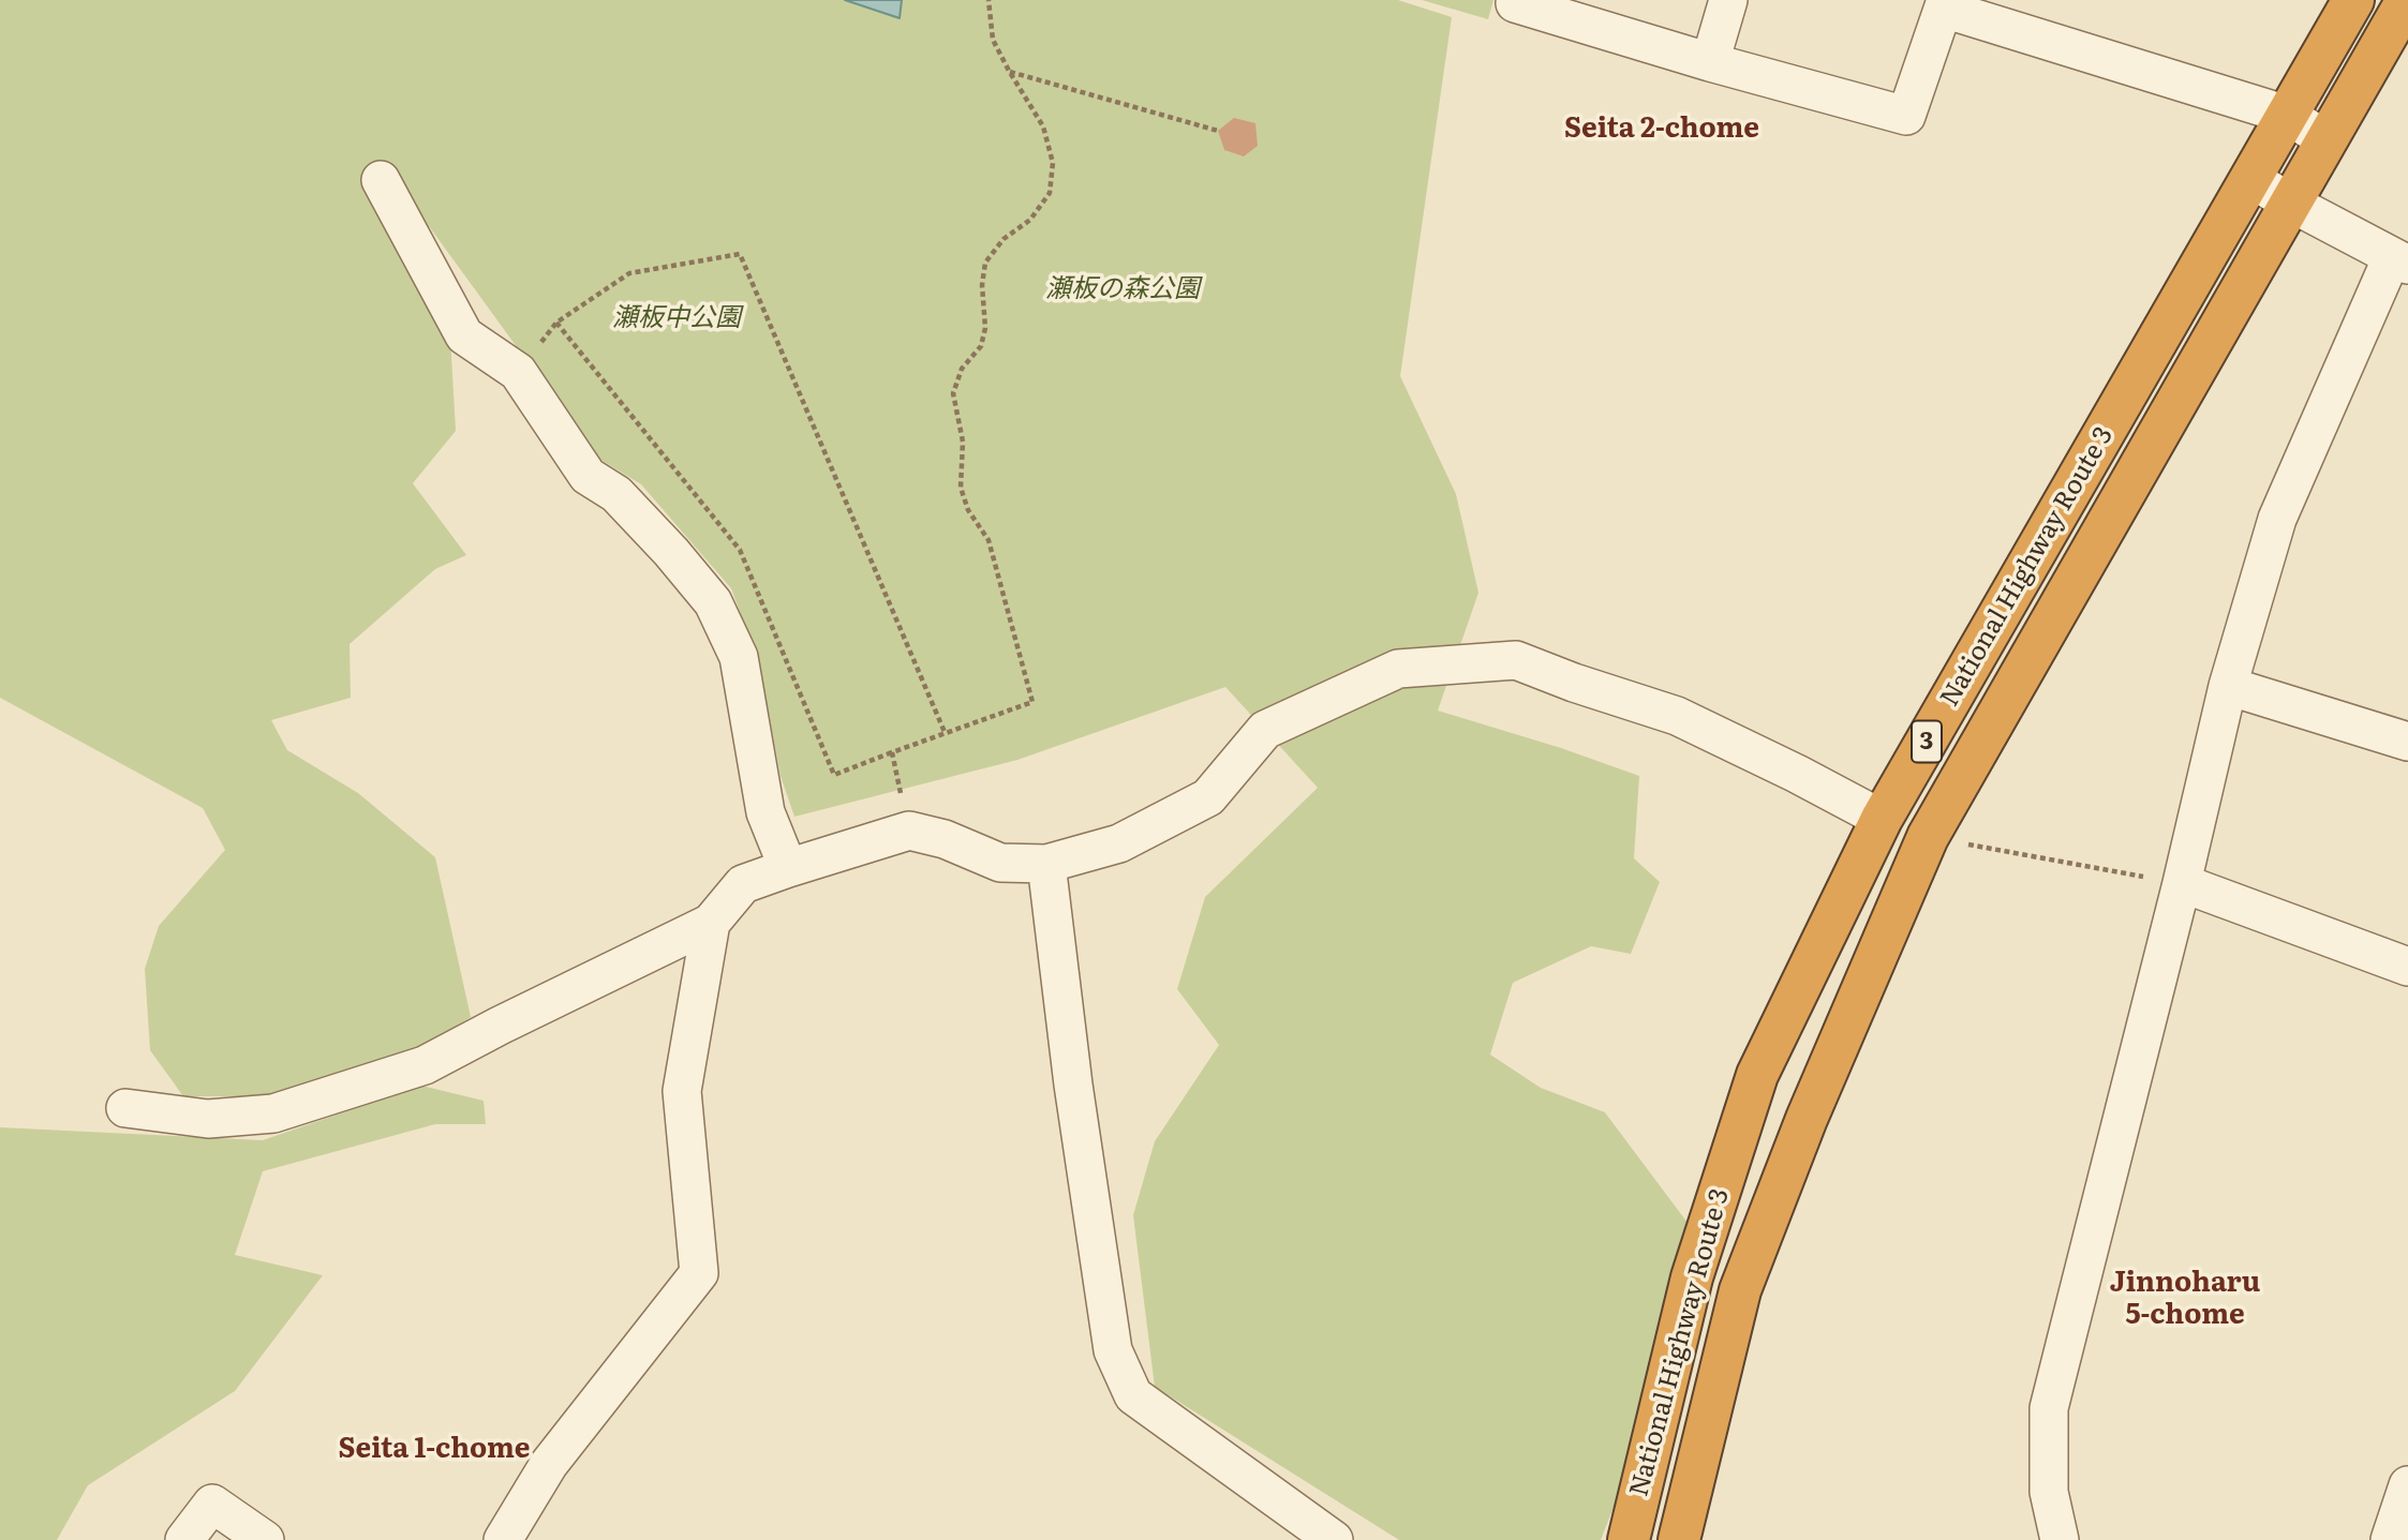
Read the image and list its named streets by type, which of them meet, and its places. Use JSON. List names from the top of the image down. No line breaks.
{"streets":{"highway":["National Highway Route 3","3"]},"districts":["Seita 2-chome","Jinnoharu 5-chome","Seita 1-chome"],"parks":["瀬板の森公園","瀬板中公園"]}
